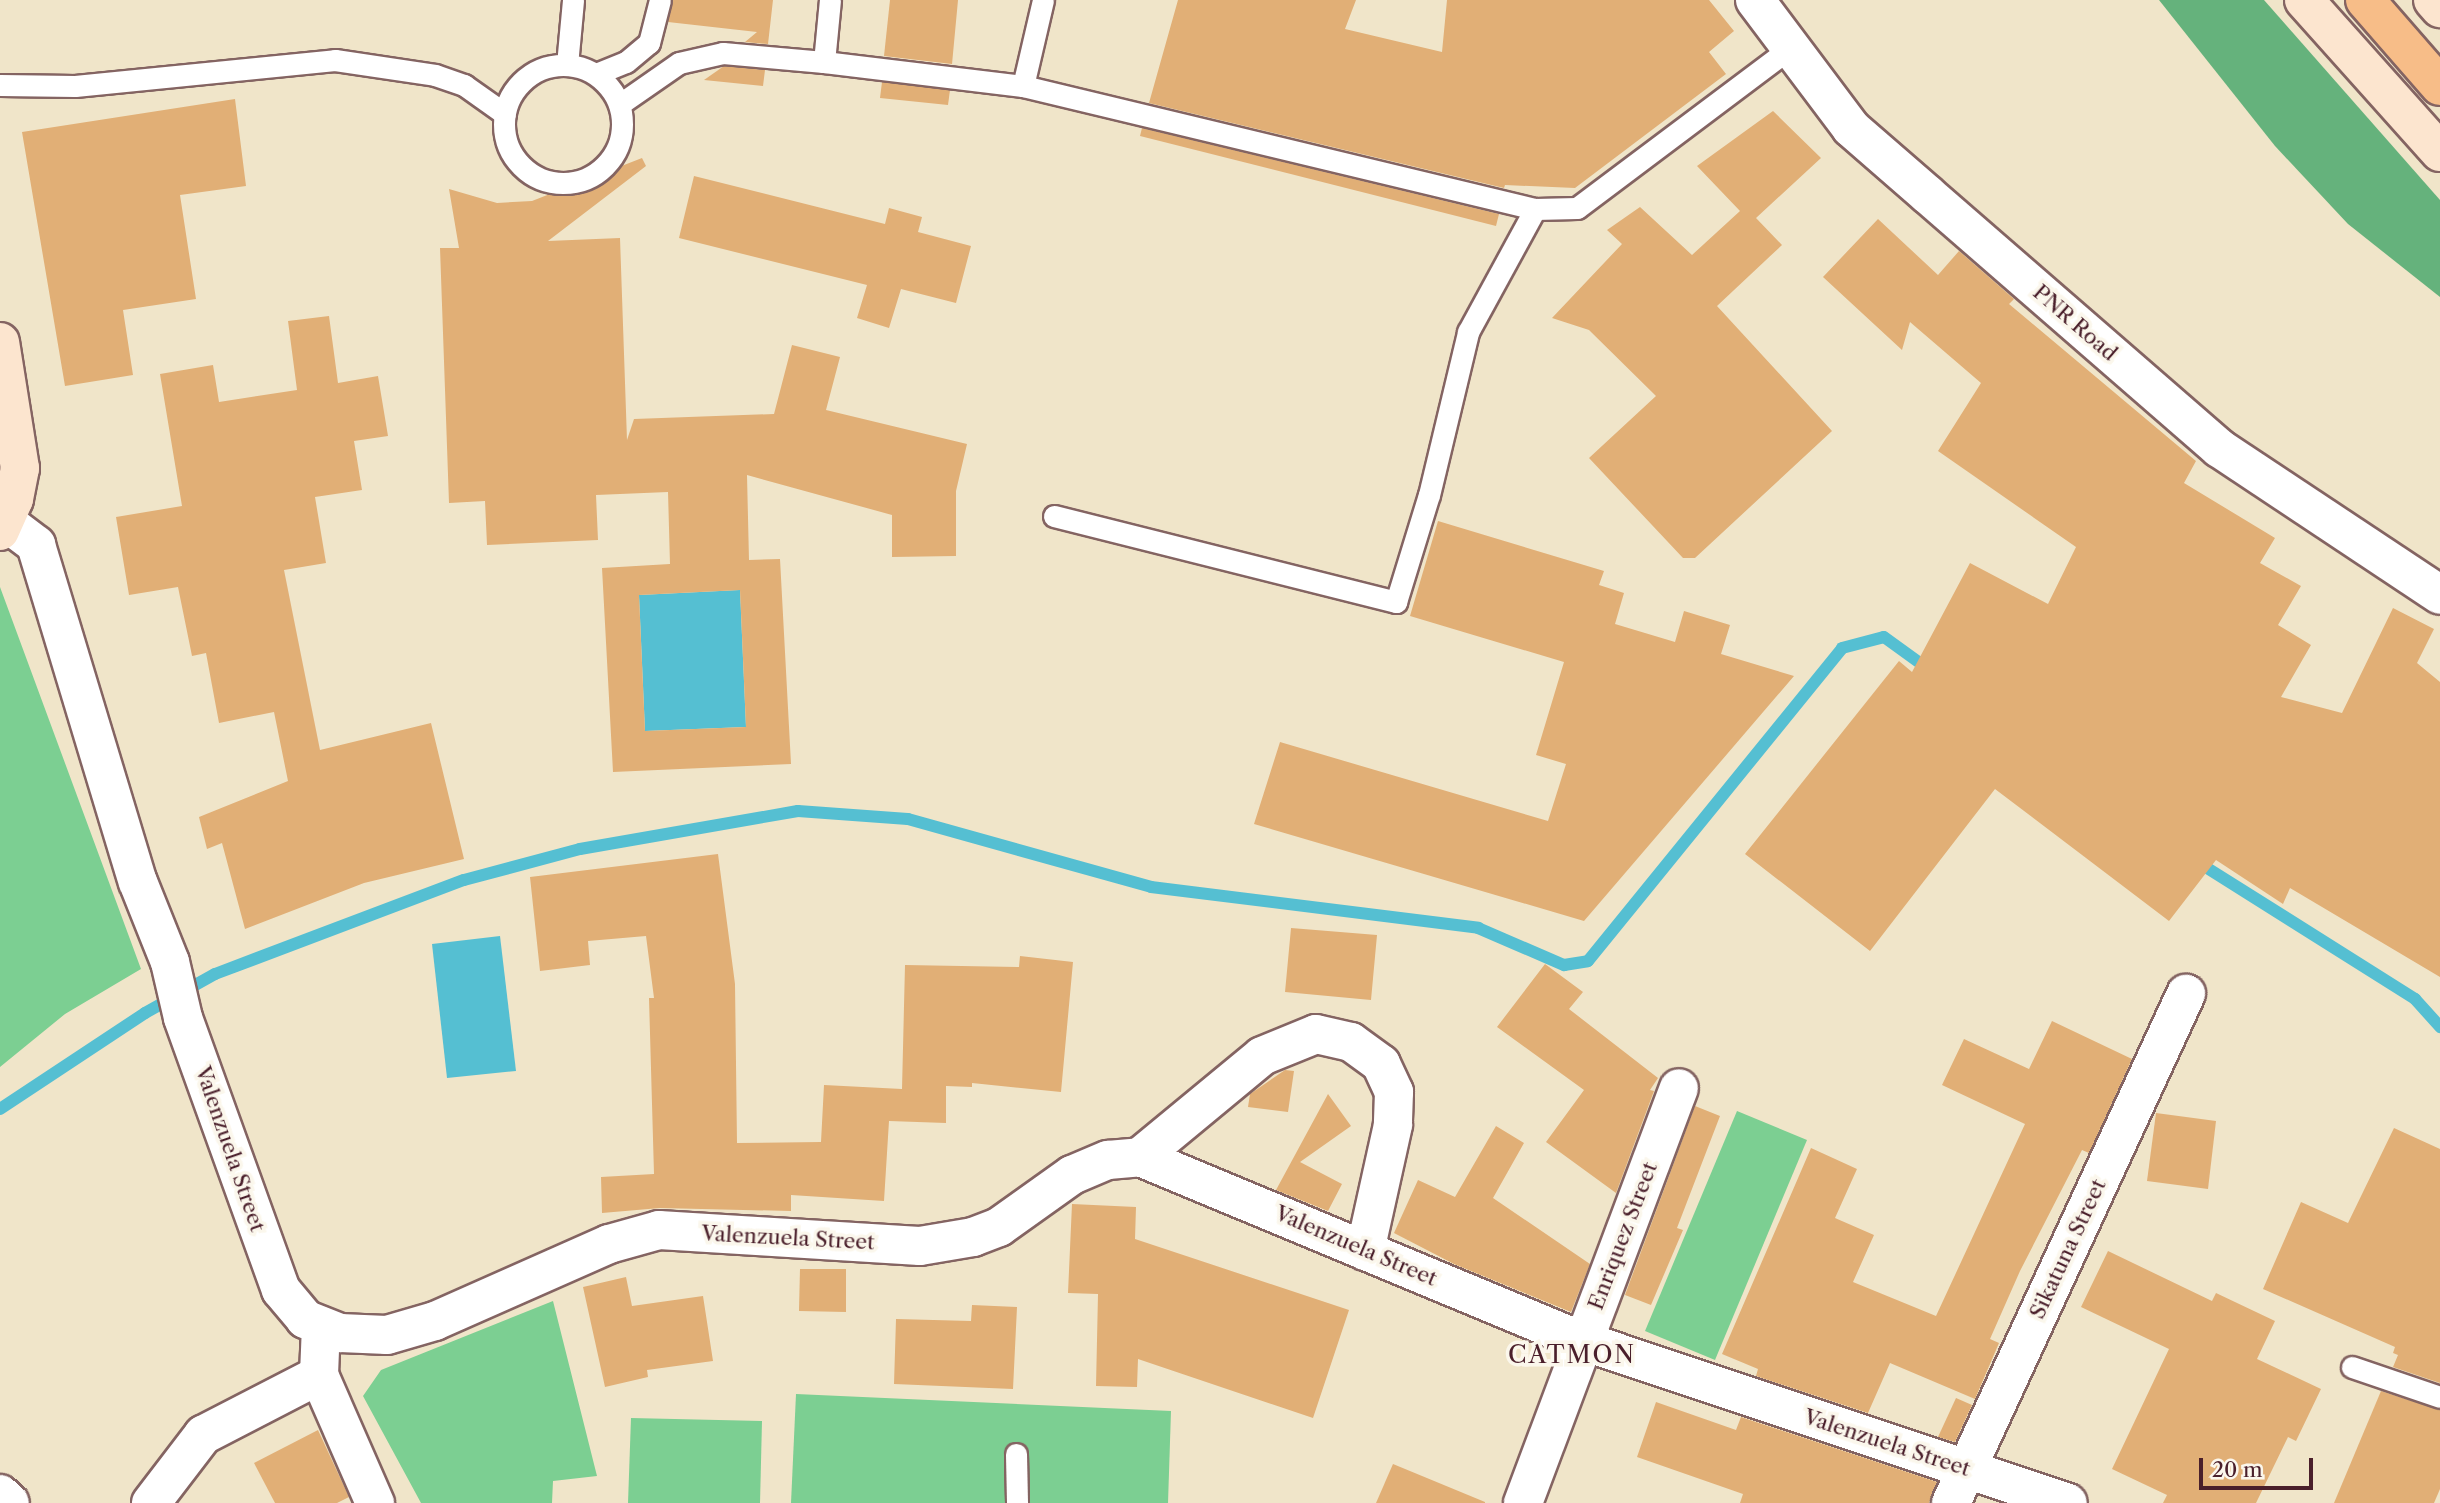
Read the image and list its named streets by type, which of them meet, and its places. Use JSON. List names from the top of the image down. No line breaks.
{"streets":{"street":["PNR Road","Valenzuela Street","Enriquez Street","Sikatuna Street"]},"crossings":[["Valenzuela Street","Enriquez Street"],["Valenzuela Street","Sikatuna Street"]],"districts":["CATMON"],"scale_bar":"20 m"}
